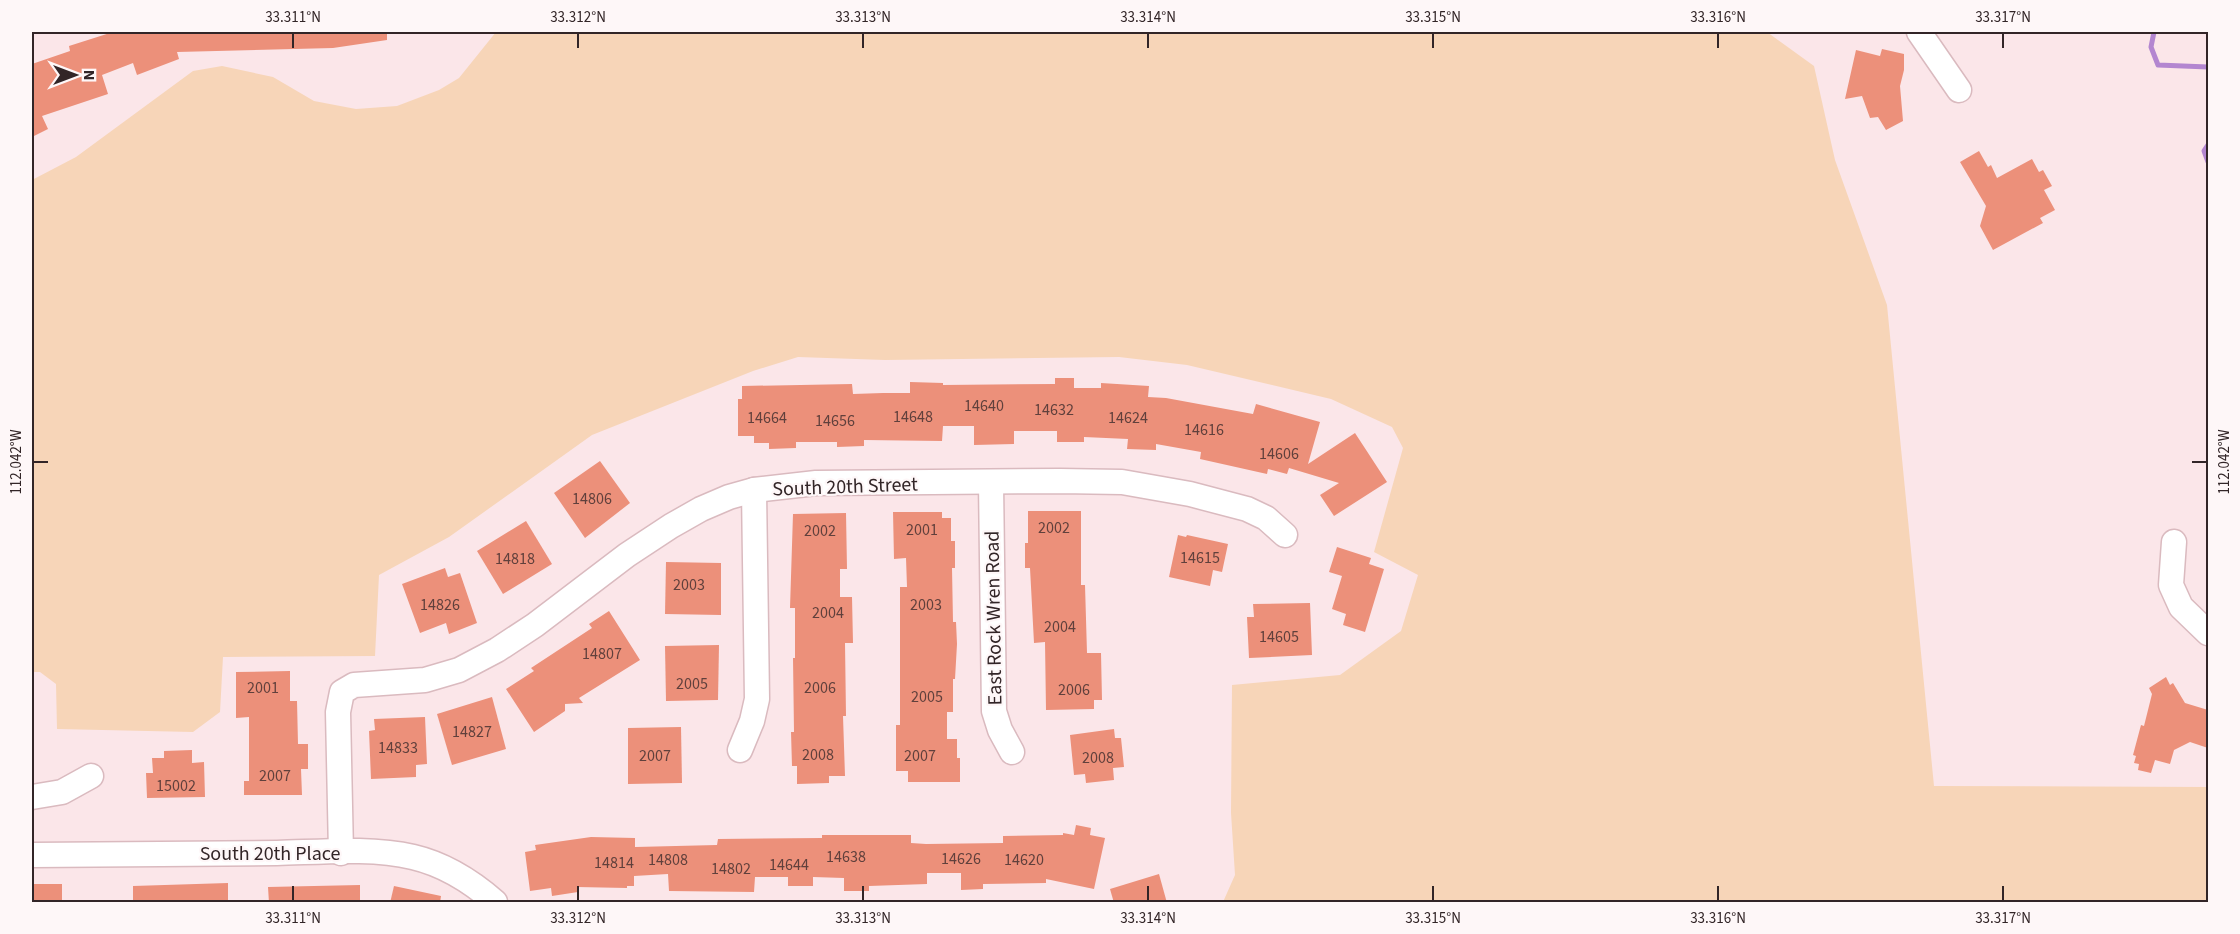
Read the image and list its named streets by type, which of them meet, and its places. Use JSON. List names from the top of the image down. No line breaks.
{"streets":{"street":["South 20th Street","East Rock Wren Road","South 20th Place"]},"crossings":[["South 20th Street","East Rock Wren Road"],["South 20th Street","South 20th Place"]],"house_numbers":["14640","14632","14648","14664","14624","14656","14616","14606","14806","2002","2001","2002","14615","14818","2003","14826","2003","2004","2004","14605","14807","2005","2001","2006","2006","2005","14827","14833","2008","2007","2007","2008","2007","15002","14638","14626","14808","14620","14814","14644","14802"],"north":"right","coordinates":["33.311°N","33.312°N","33.313°N","33.314°N","33.315°N","33.316°N","33.317°N","112.042°W"]}
